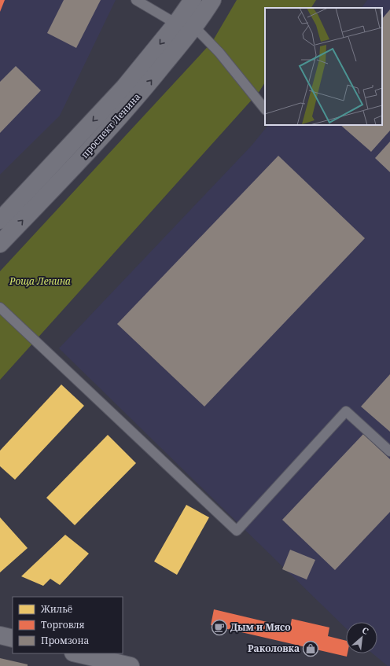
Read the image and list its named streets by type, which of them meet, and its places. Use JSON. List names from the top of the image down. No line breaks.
{"streets":{"main road":["проспект Ленина"]},"parks":["Роща Ленина"],"places":{"cafe":["Дым и Мясо"],"shop":["Раколовка"]},"legend":["Жильё","Торговля","Промзона"],"north":"top right"}
